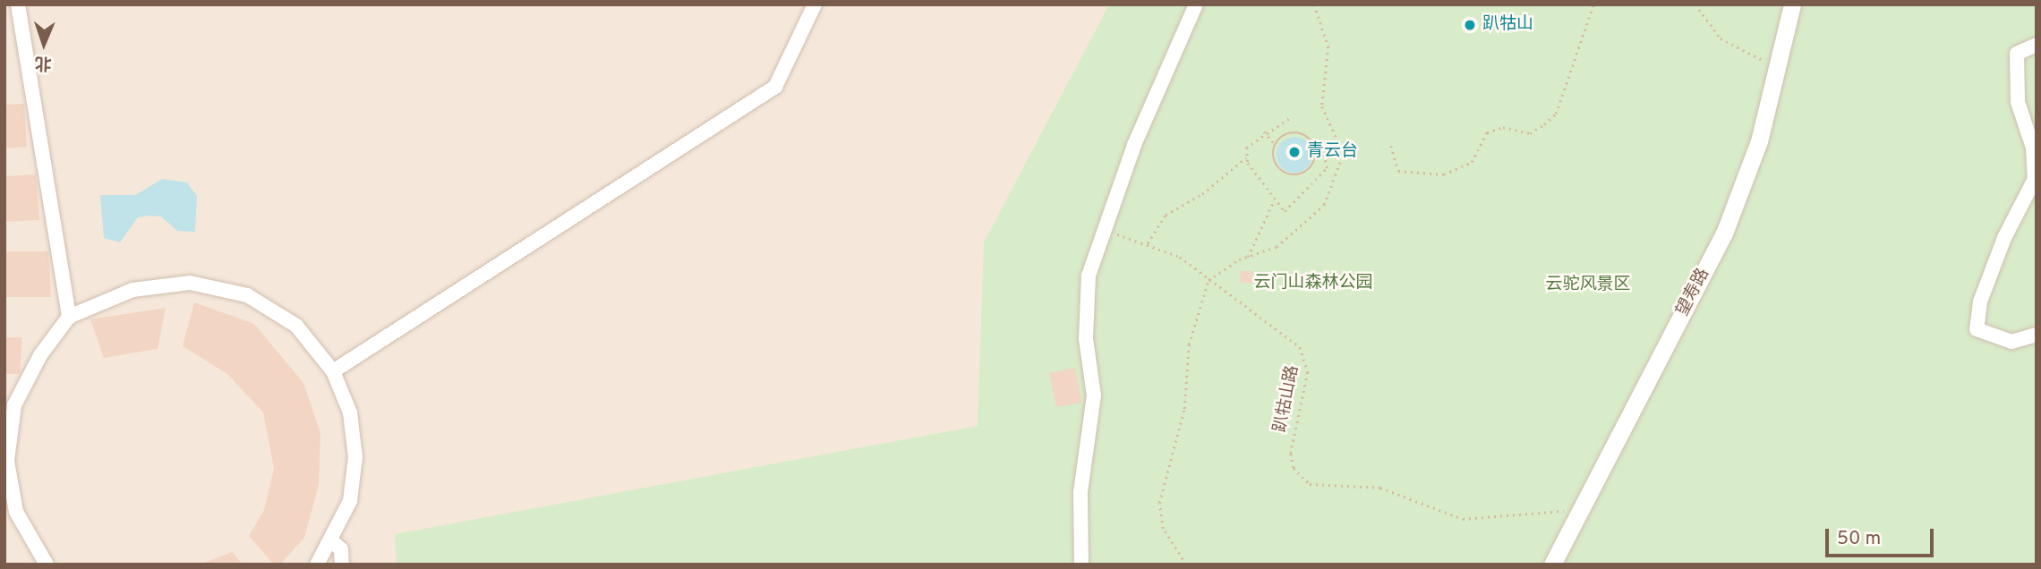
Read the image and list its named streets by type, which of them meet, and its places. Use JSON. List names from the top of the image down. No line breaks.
{"streets":{"street":["望寿路"],"path":["趴牯山路"]},"crossings":[["望寿路","趴牯山路"]],"parks":["云门山森林公园","云驼风景区"],"places":["趴牯山","青云台"],"scale_bar":"50 m","north":"bottom"}
